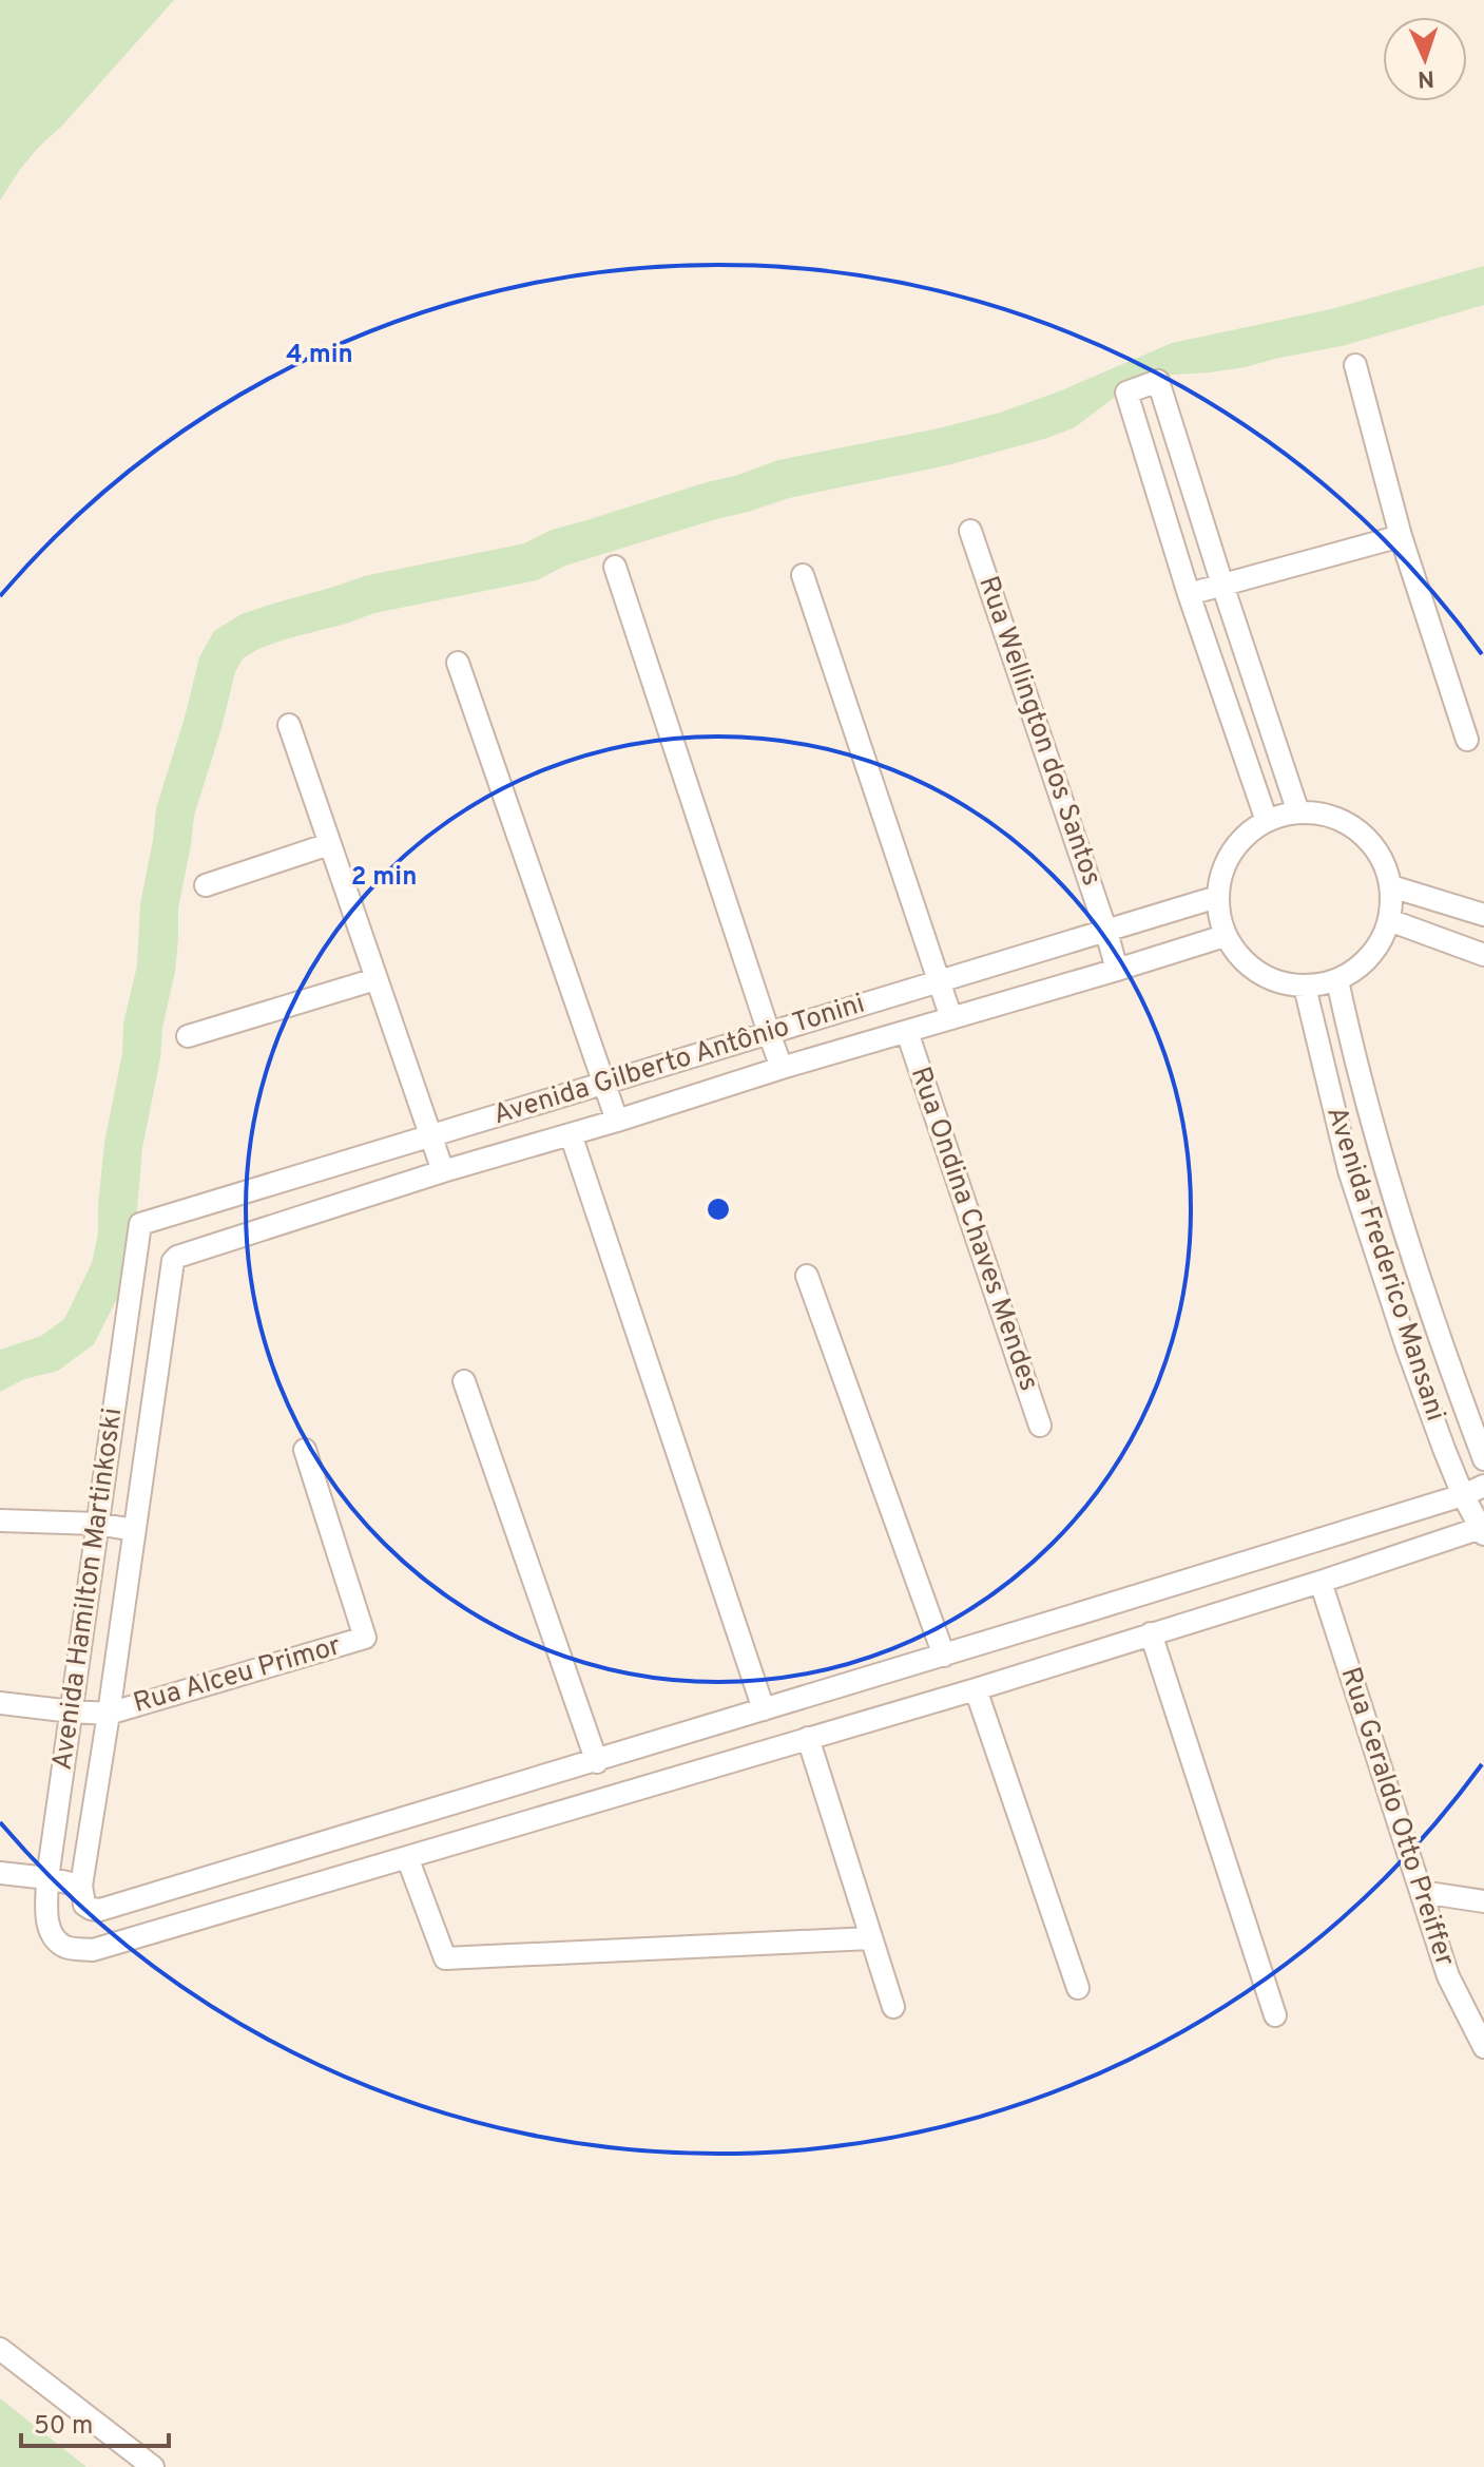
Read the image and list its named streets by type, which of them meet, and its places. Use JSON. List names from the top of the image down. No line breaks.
{"streets":{"street":["Rua Wellington dos Santos","Avenida Gilberto Antônio Tonini","Rua Ondina Chaves Mendes","Avenida Frederico Mansani","Avenida Hamilton Martinkoski","Rua Alceu Primor","Rua Geraldo Otto Preiffer"]},"crossings":[["Rua Wellington dos Santos","Avenida Gilberto Antônio Tonini"],["Avenida Gilberto Antônio Tonini","Rua Ondina Chaves Mendes"],["Avenida Gilberto Antônio Tonini","Avenida Frederico Mansani"],["Avenida Gilberto Antônio Tonini","Avenida Hamilton Martinkoski"],["Avenida Hamilton Martinkoski","Rua Alceu Primor"]],"scale_bar":"50 m","north":"bottom","rings":["4 min","2 min"]}
